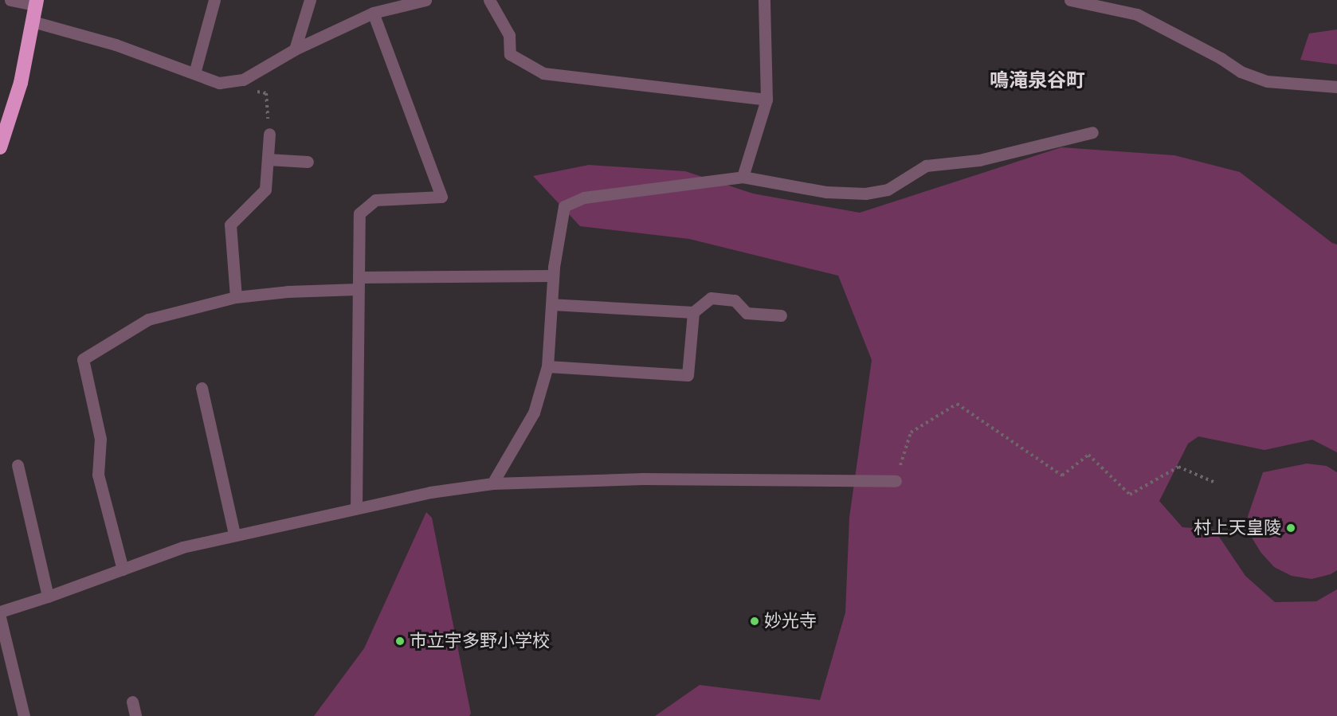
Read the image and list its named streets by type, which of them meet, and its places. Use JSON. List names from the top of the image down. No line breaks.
{"districts":["鳴滝泉谷町"],"places":["村上天皇陵","妙光寺","市立宇多野小学校"]}
